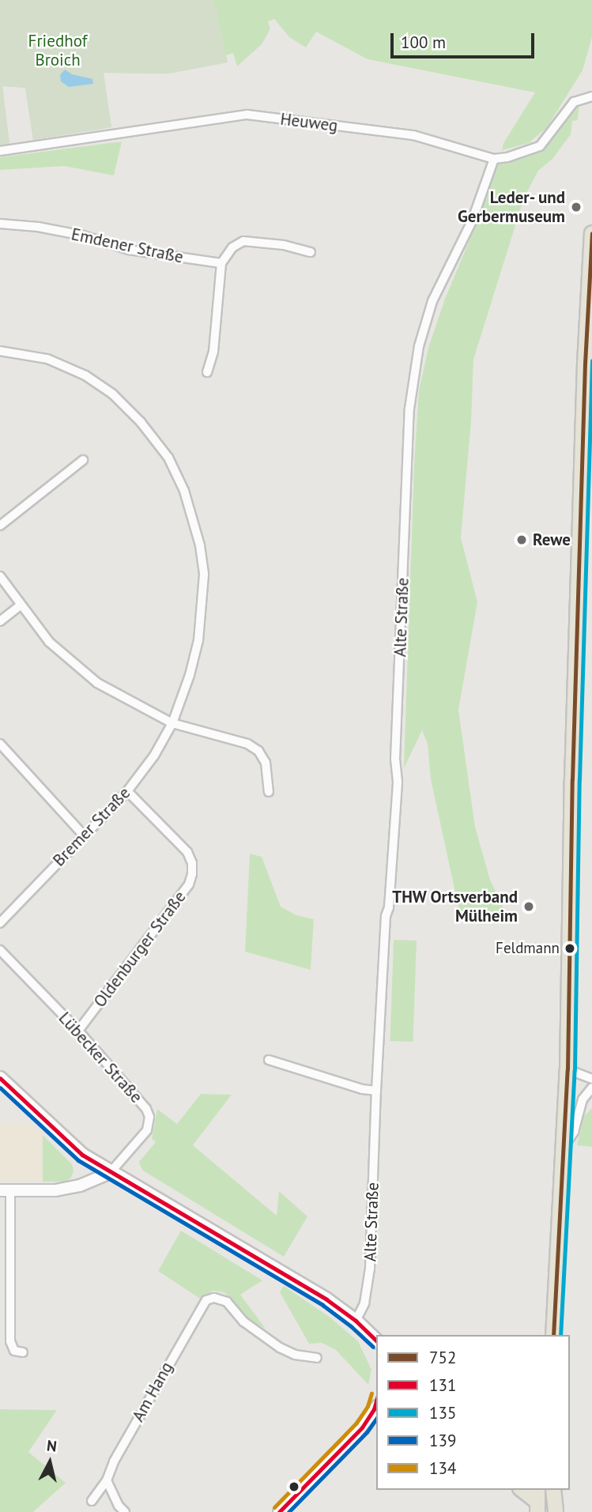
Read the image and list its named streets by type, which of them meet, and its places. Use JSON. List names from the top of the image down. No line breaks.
{"streets":{"street":["Heuweg","Emdener Straße","Alte Straße","Bremer Straße","Oldenburger Straße","Lübecker Straße","Am Hang"]},"crossings":[["Heuweg","Alte Straße"],["Bremer Straße","Oldenburger Straße"],["Oldenburger Straße","Lübecker Straße"]],"parks":["Friedhof Broich"],"places":["Leder- und Gerbermuseum","Rewe","THW Ortsverband Mülheim","Feldmann"],"lines":["transit line 752","transit line 135","transit line 131","transit line 139","transit line 134"],"legend":["752","131","135","139","134"],"scale_bar":"100 m","north":"top"}
